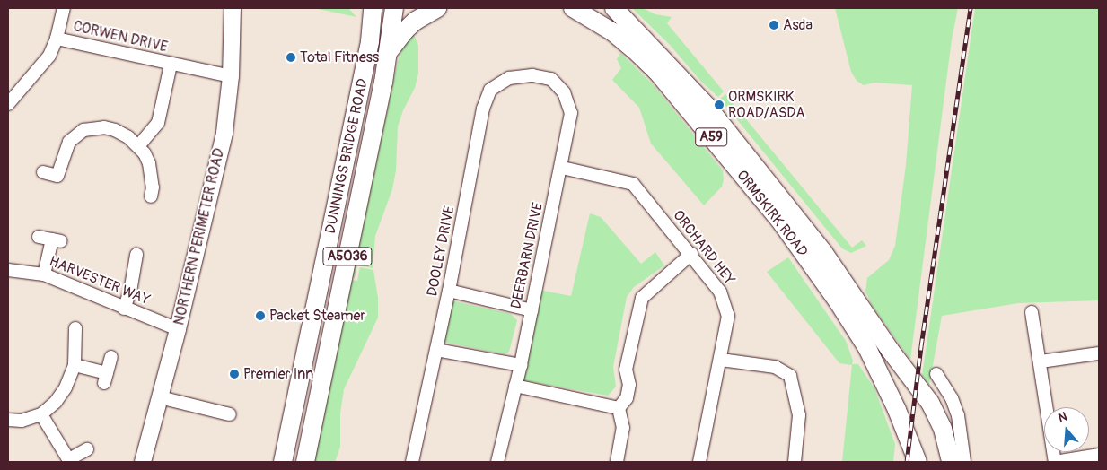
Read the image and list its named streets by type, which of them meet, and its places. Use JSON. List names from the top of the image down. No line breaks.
{"streets":{"highway":["A59","DUNNINGS BRIDGE ROAD","ORMSKIRK ROAD","A5036"],"main road":["NORTHERN PERIMETER ROAD"],"street":["CORWEN DRIVE","ORCHARD HEY","DOOLEY DRIVE","DEERBARN DRIVE","HARVESTER WAY"]},"crossings":[["CORWEN DRIVE","NORTHERN PERIMETER ROAD"],["DUNNINGS BRIDGE ROAD","A5036"],["NORTHERN PERIMETER ROAD","HARVESTER WAY"],["ORCHARD HEY","DEERBARN DRIVE"],["DOOLEY DRIVE","DEERBARN DRIVE"]],"places":["Asda","Total Fitness","ORMSKIRK ROAD/ASDA","Packet Steamer","Premier Inn"],"north":"top"}
